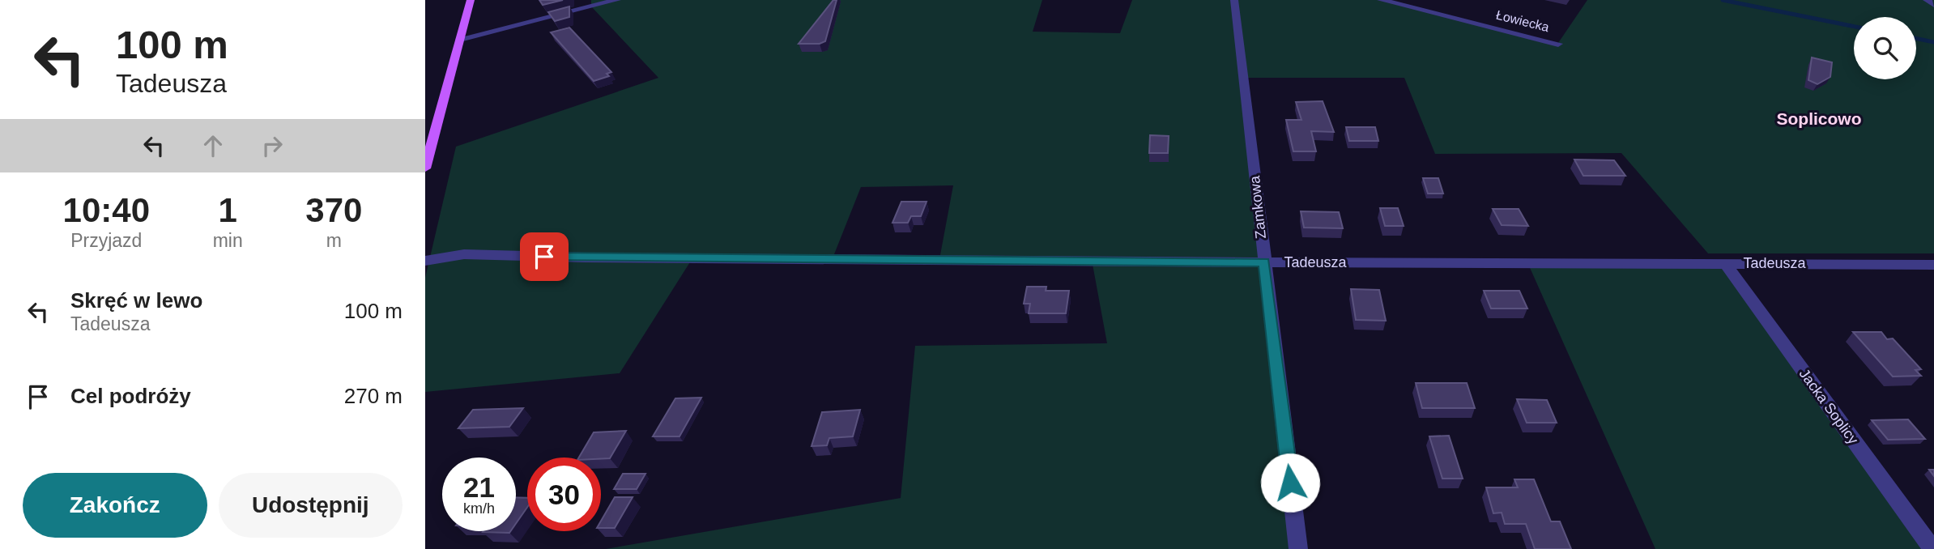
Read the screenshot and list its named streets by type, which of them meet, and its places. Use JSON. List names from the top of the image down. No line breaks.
{"streets":{"street":["Łowiecka","Zamkowa","Tadeusza","Jacka Soplicy"]},"crossings":[["Zamkowa","Tadeusza"],["Tadeusza","Jacka Soplicy"]],"districts":["Soplicowo"],"page":{"turn":["100 m","Tadeusza"],"eta":["10:40","Przyjazd","1","min","370","m"],"list":[{"name":"Skręć w lewo","note":"Tadeusza","value":"100 m"},{"name":"Cel podróży","value":"270 m"}],"speed":"21 km/h","limit":"30","buttons":["Zakończ","Udostępnij"]}}
